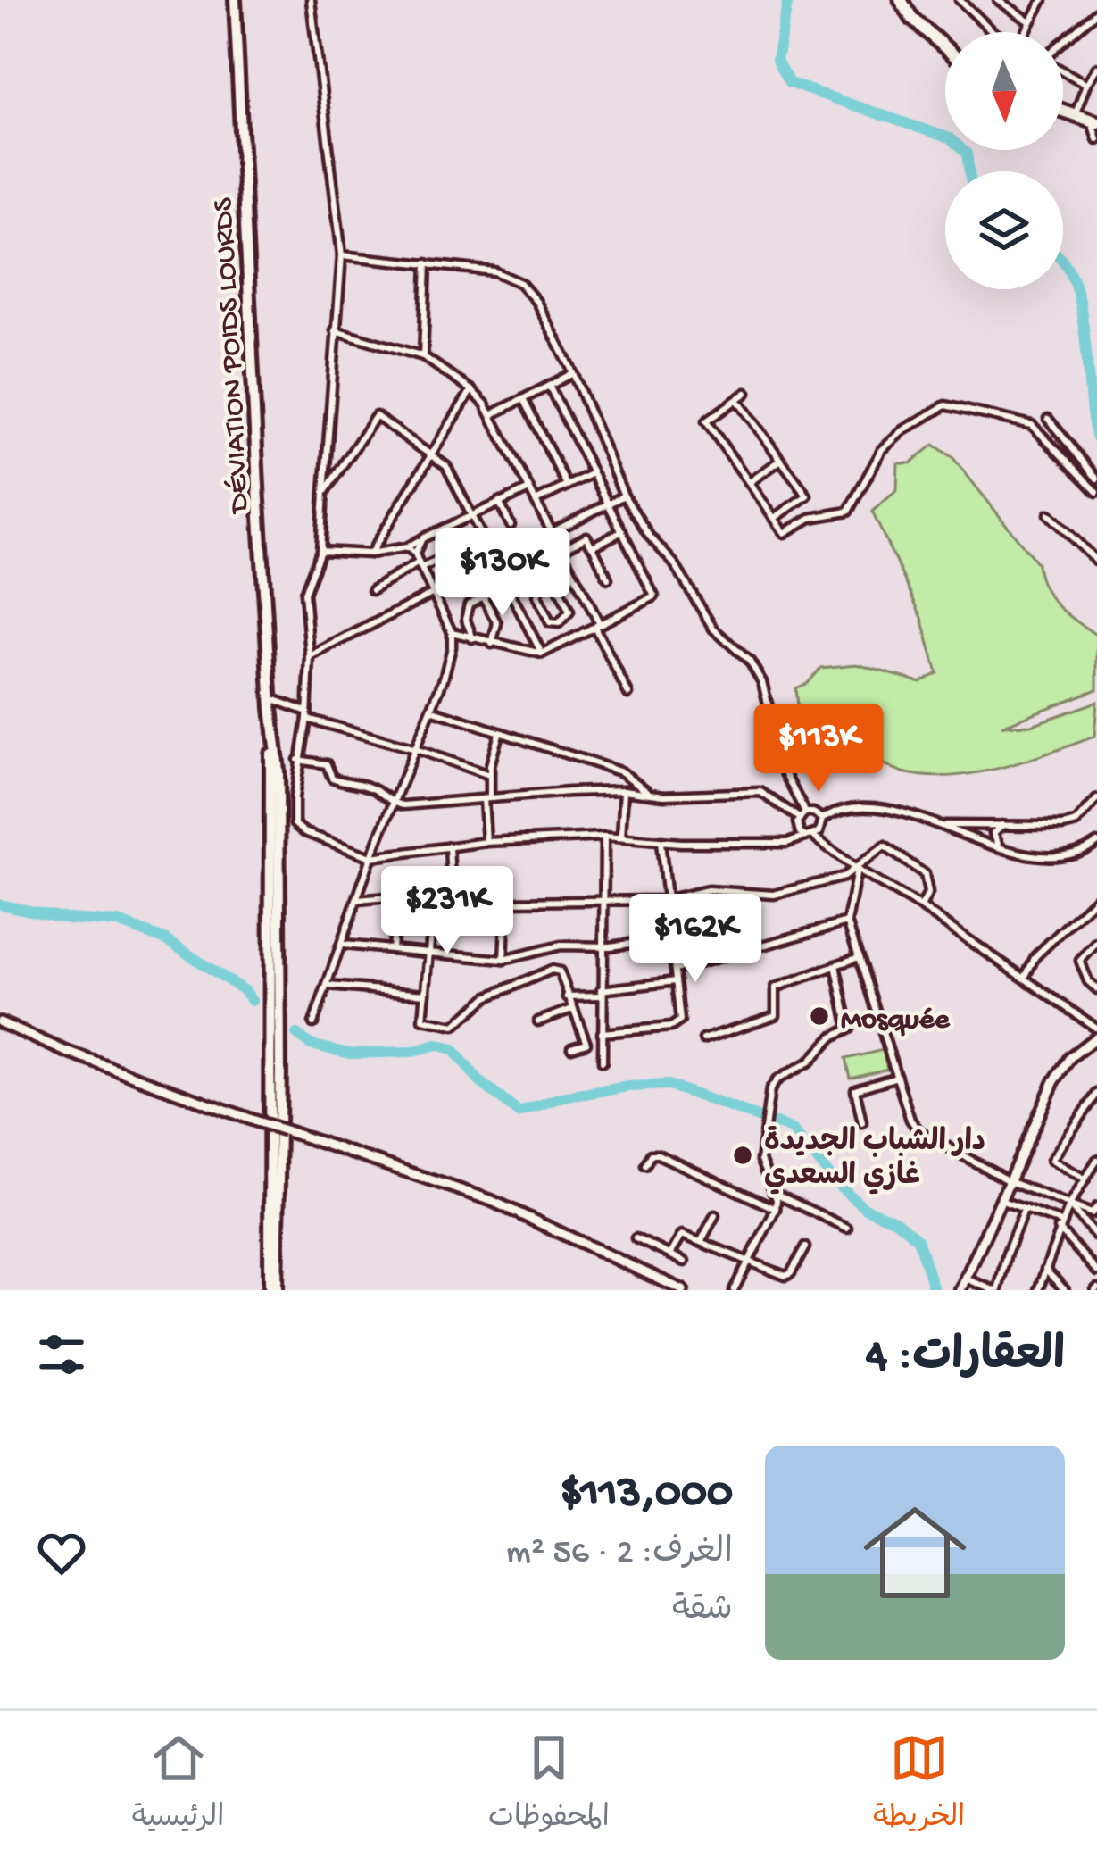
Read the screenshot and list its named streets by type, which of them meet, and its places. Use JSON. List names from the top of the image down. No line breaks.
{"streets":{"main road":["DÉVIATION POIDS LOURDS"]},"places":["Mosquée","دار الشباب الجديدة غازي السعدي"],"north":"bottom","page":{"price":["$130K","$113K","$231K","$162K"],"heading":"العقارات: 4","list":[{"name":"$113,000","note":"الغرف: 2 · 56 m² · شقة"}],"tabs":["الخريطة","المحفوظات","الرئيسية"]}}
